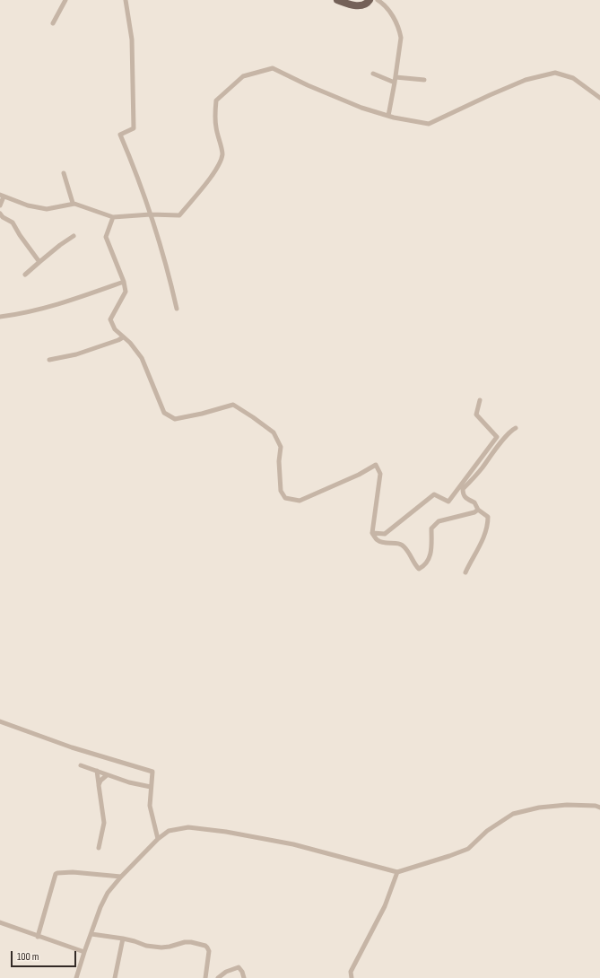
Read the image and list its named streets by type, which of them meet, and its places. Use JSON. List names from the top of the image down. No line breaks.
{"scale_bar":"100 m"}
